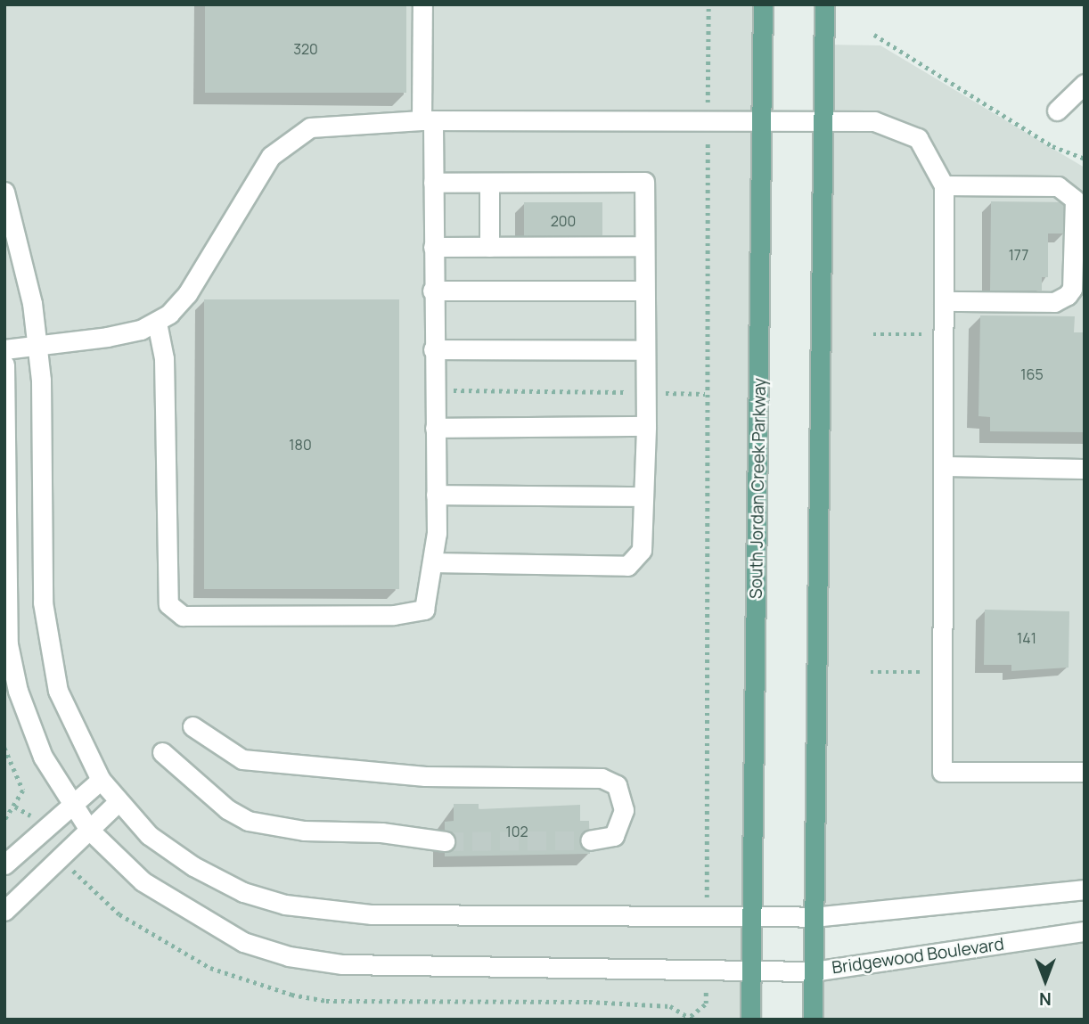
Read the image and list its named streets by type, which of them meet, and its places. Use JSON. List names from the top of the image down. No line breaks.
{"streets":{"main road":["South Jordan Creek Parkway"],"street":["Bridgewood Boulevard"]},"crossings":[["South Jordan Creek Parkway","Bridgewood Boulevard"]],"house_numbers":["320","200","177","165","180","141","102"],"north":"bottom"}
